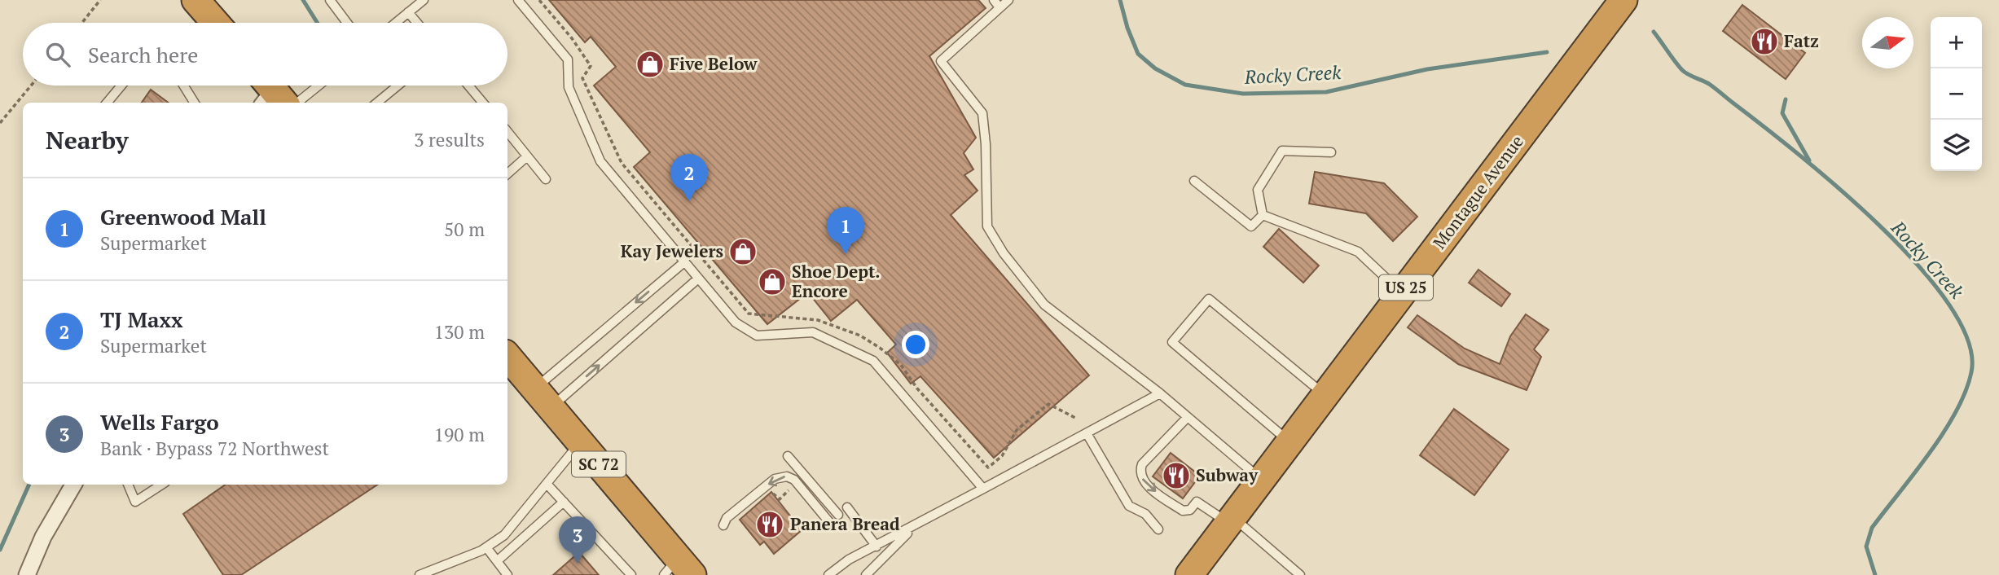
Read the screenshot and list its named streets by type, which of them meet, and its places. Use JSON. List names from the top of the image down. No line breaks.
{"streets":{"highway":["Montague Avenue","US 25","SC 72"]},"water":["Rocky Creek"],"places":{"restaurant":["Fatz","Subway","Panera Bread"],"shop":["Five Below","Kay Jewelers","Shoe Dept. Encore"]},"north":"right","page":{"map_buttons":["+","−"],"search":"Search here","heading":["Nearby","3 results"],"pins":["2","1","3"],"list":[{"mark":"1","name":"Greenwood Mall","note":"Supermarket","value":"50 m"},{"mark":"2","name":"TJ Maxx","note":"Supermarket","value":"130 m"},{"mark":"3","name":"Wells Fargo","note":"Bank · Bypass 72 Northwest","value":"190 m"}]}}
